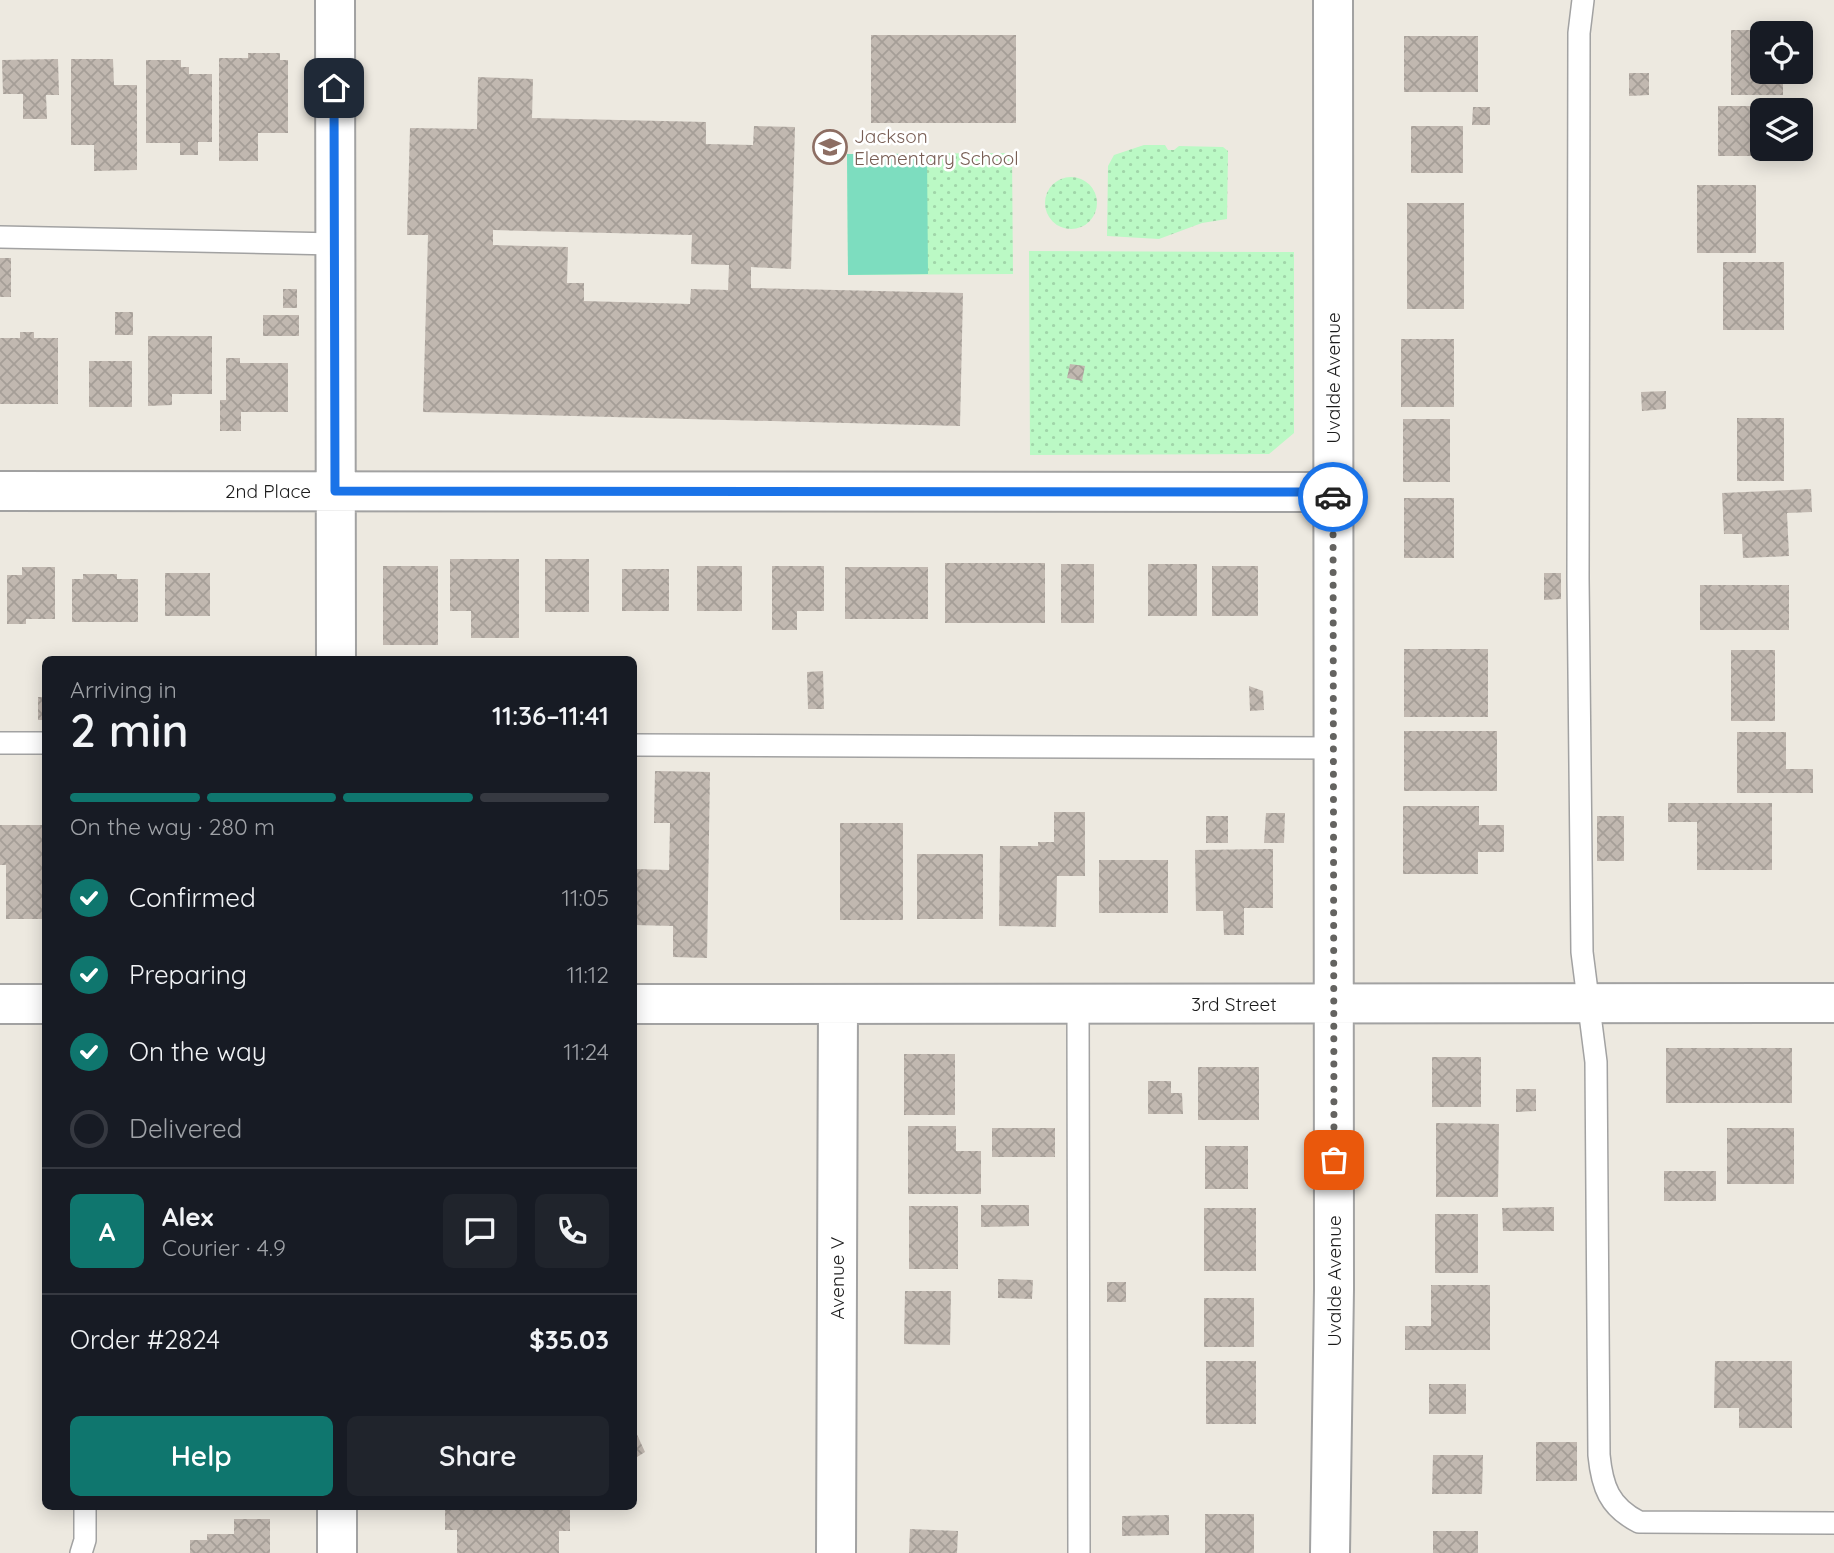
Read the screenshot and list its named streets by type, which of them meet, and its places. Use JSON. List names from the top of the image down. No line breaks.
{"streets":{"street":["Uvalde Avenue","2nd Place","3rd Street","Avenue V"]},"crossings":[["Uvalde Avenue","2nd Place"],["Uvalde Avenue","3rd Street"],["3rd Street","Avenue V"]],"places":{"school or university":["Jackson Elementary School"]},"page":{"heading":["2 min","Arriving in","11:36–11:41"],"panel":["Alex","Courier · 4.9","Order #2824","$35.03"],"bar":"On the way · 280 m","list":[["Confirmed","11:05"],["Preparing","11:12"],["On the way","11:24"],"Delivered"],"round":"A","buttons":["Help","Share"]}}
